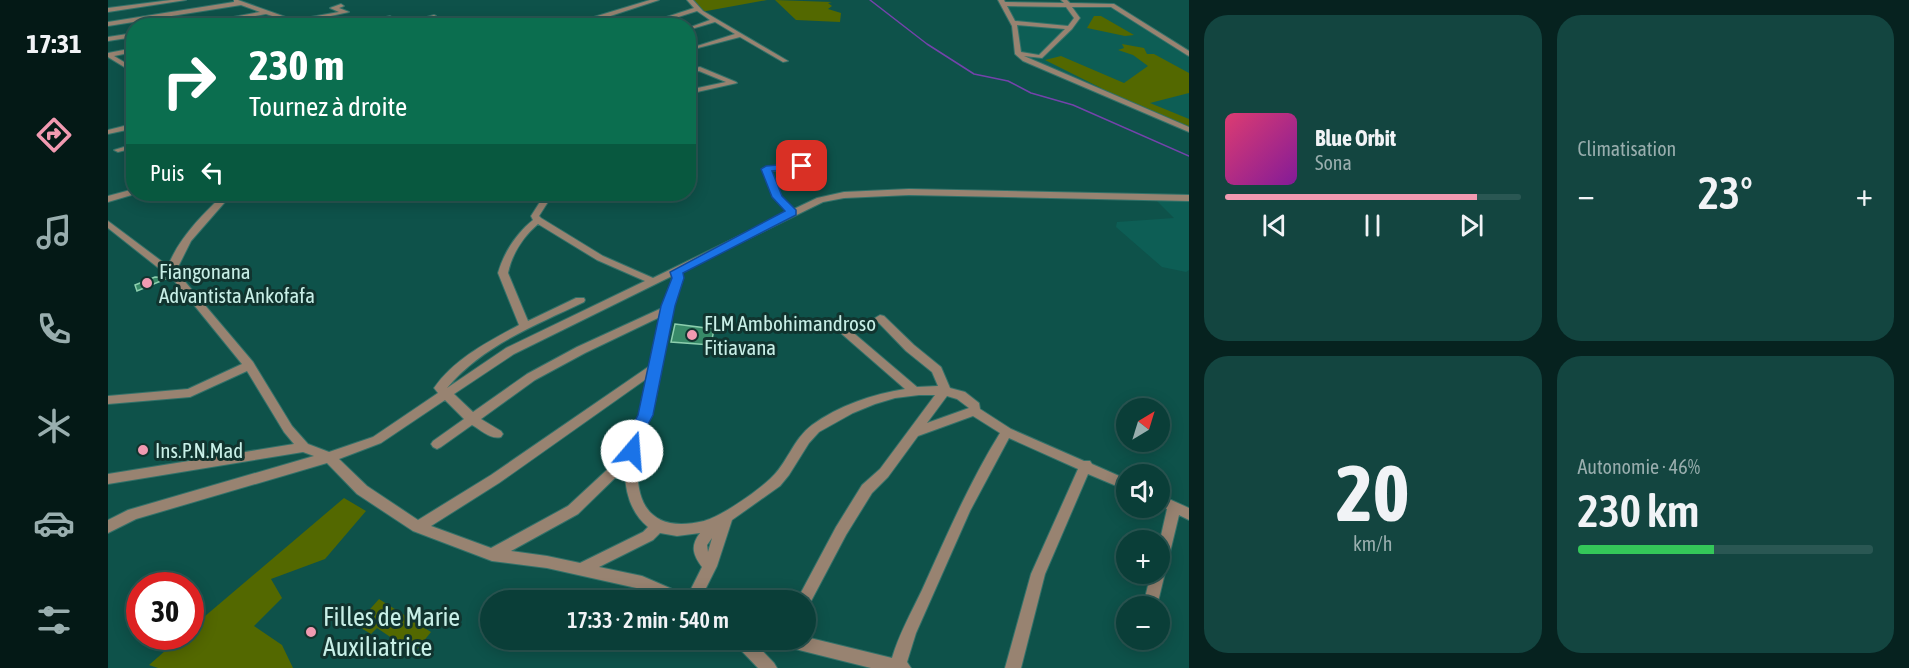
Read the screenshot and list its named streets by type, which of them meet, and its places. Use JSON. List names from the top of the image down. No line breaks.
{"places":["Fiangonana Advantista Ankofafa","FLM Ambohimandroso Fitiavana","Ins.P.N.Mad","Filles de Marie Auxiliatrice"],"north":"top right","page":{"tabs":"17:31","tile":["Climatisation",["20","km/h"],["Autonomie · 46%","230 km"]],"turn":["230 m","Tournez à droite"],"song":["Blue Orbit","Sona"],"then":"Puis","heat":["−","23°","+"],"map_buttons":["+","−"],"limit":"30","trip":"17:33 · 2 min · 540 m"}}
